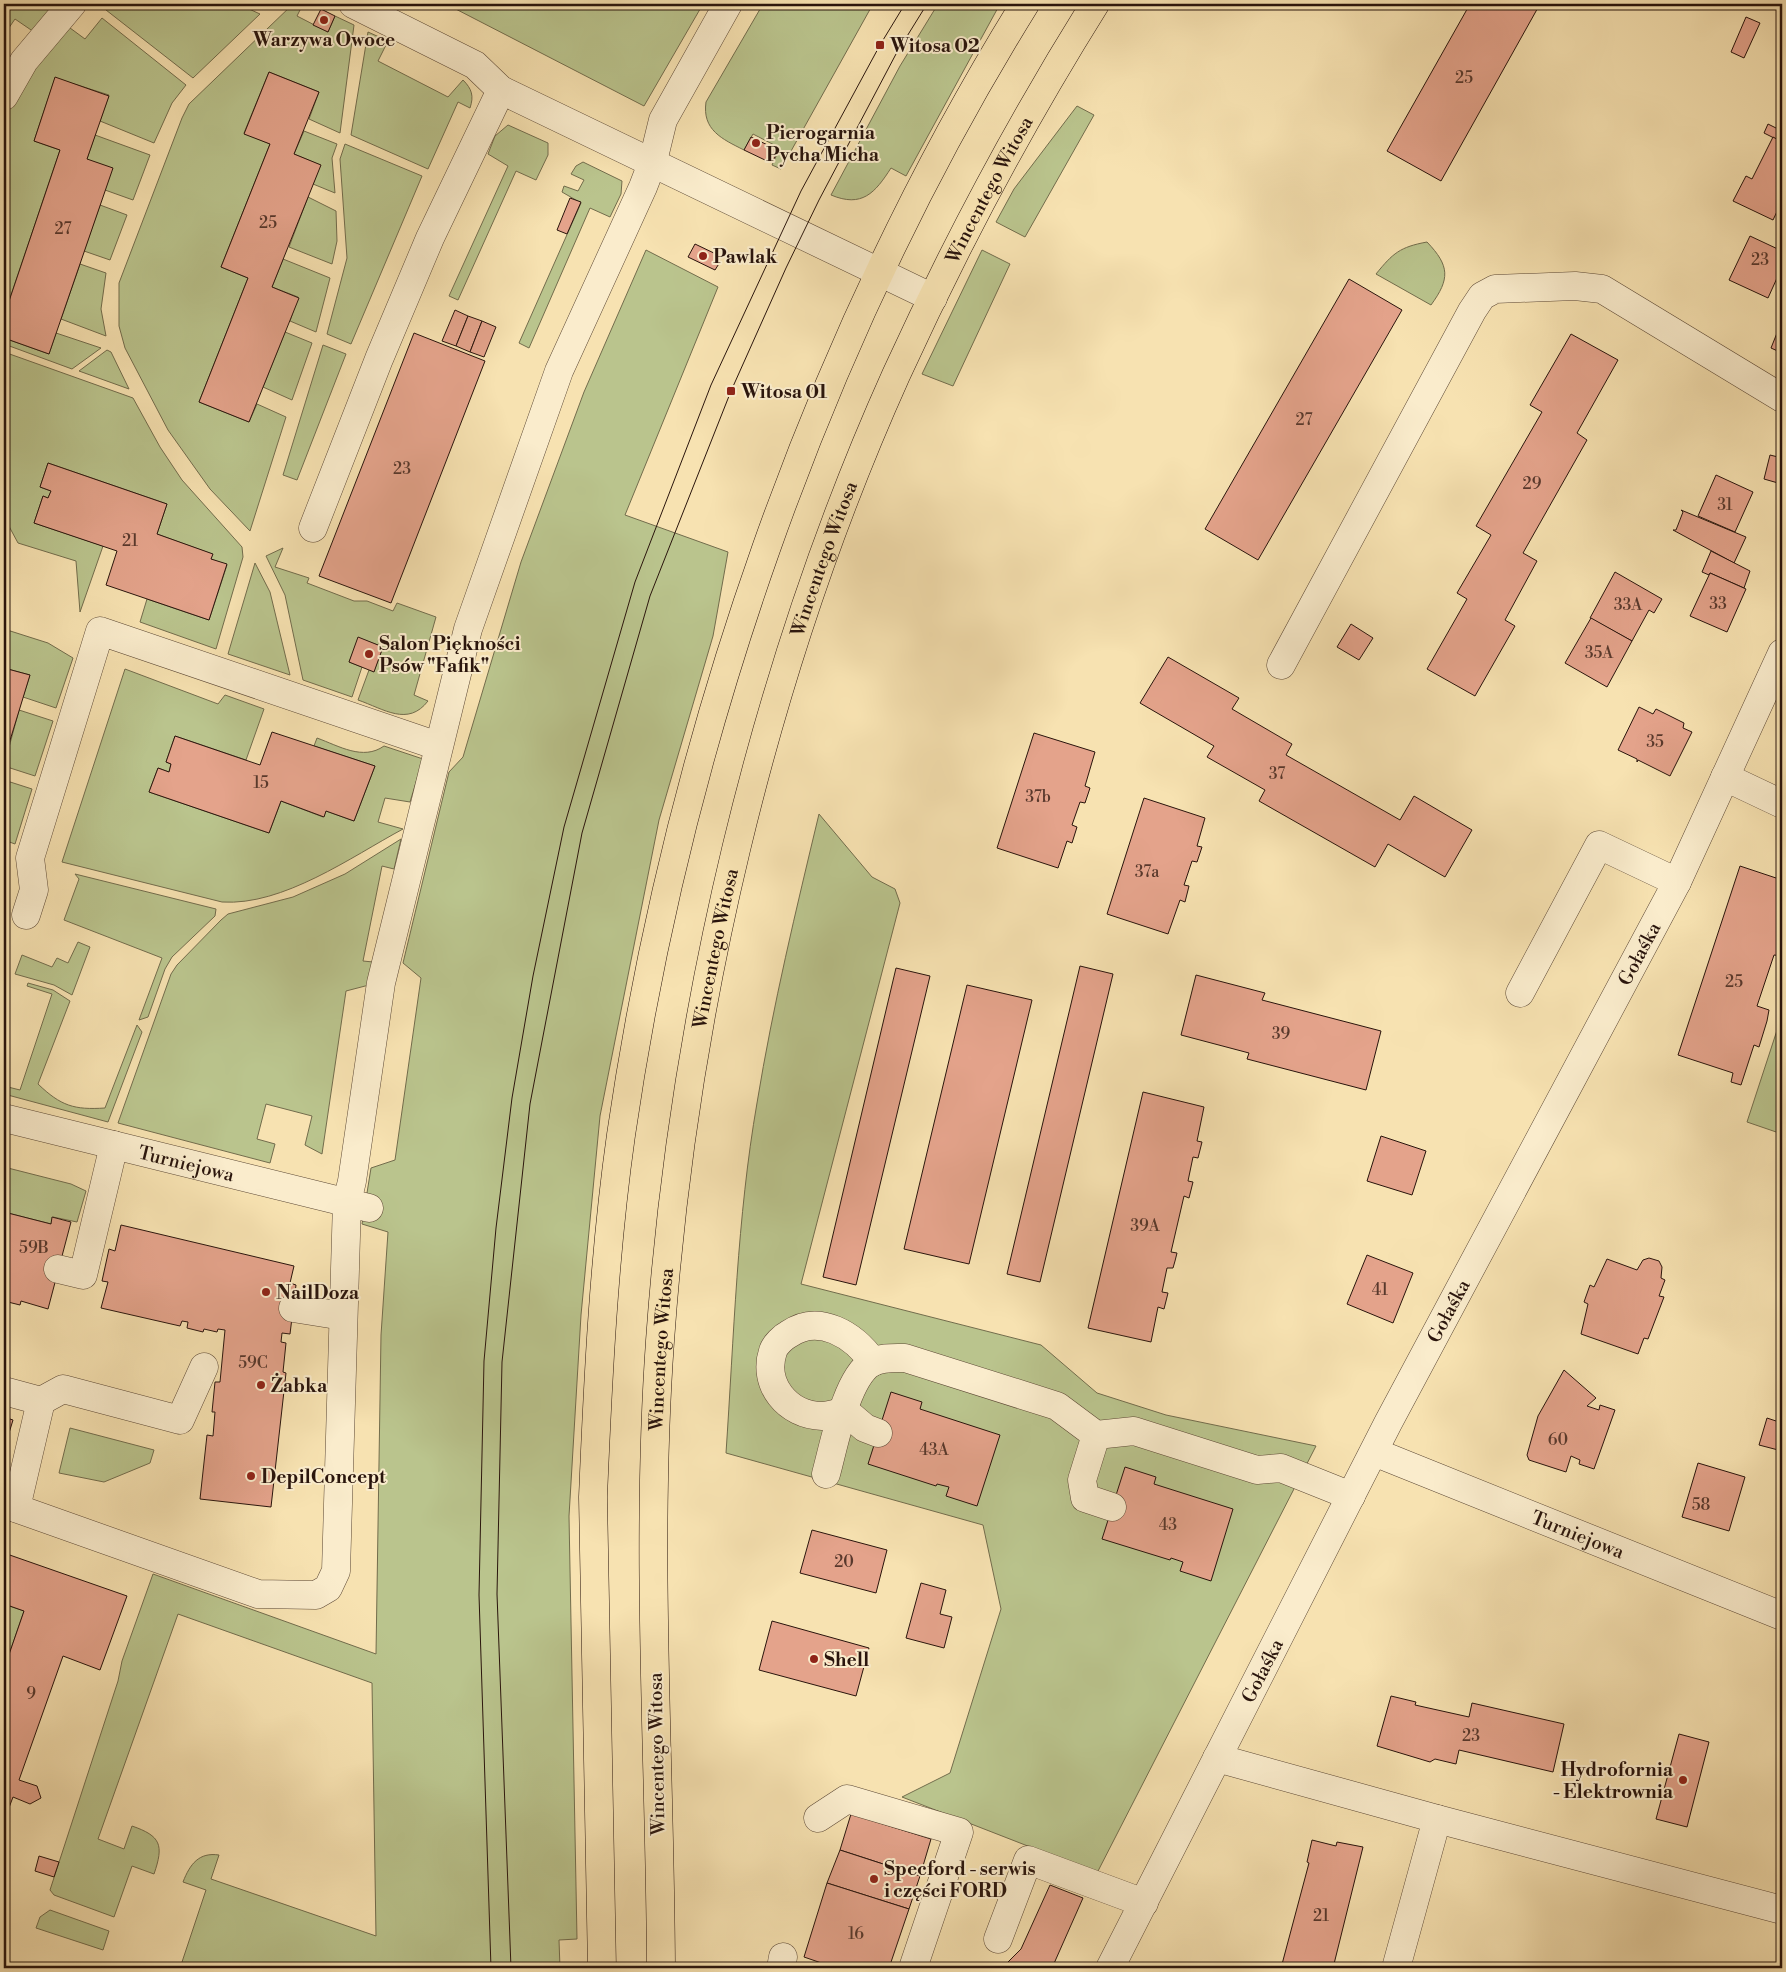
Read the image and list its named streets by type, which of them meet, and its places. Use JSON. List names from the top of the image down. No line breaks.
{"streets":{"main road":["Wincentego Witosa"],"street":["Gołaśka","Turniejowa"]},"crossings":[["Gołaśka","Turniejowa"]],"places":{"other":["Warzywa Owoce","Pierogarnia Pycha Micha","Pawlak","Salon Piękności Psów \"Fafik\"","NailDoza","Żabka","DepilConcept","Shell","Hydrofornia - Elektrownia","Specford - serwis i części FORD"],"transit":["Witosa 02","Witosa 01"]},"house_numbers":["25","25","27","23","27","23","29","31","21","33","33A","35A","35","37","15","37b","37a","25","39","39A","59B","41","59C","60","43A","58","43","20","9","23","21","16"]}
